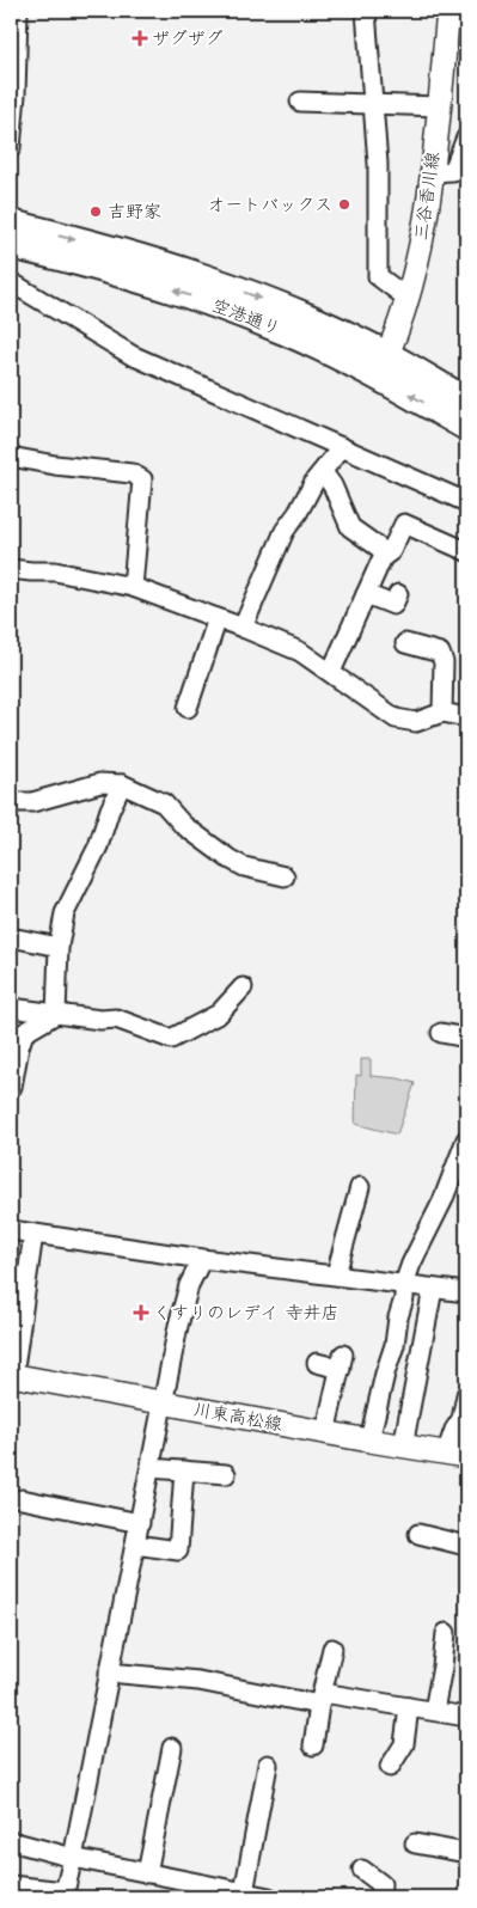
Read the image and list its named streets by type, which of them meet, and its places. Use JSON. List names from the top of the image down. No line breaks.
{"streets":{"highway":["空港通り"],"main road":["三谷香川線","川東高松線"]},"crossings":[["三谷香川線","空港通り"]],"places":{"health":["ザグザグ","くすりのレデイ 寺井店"],"other":["オートバックス","吉野家"]}}
